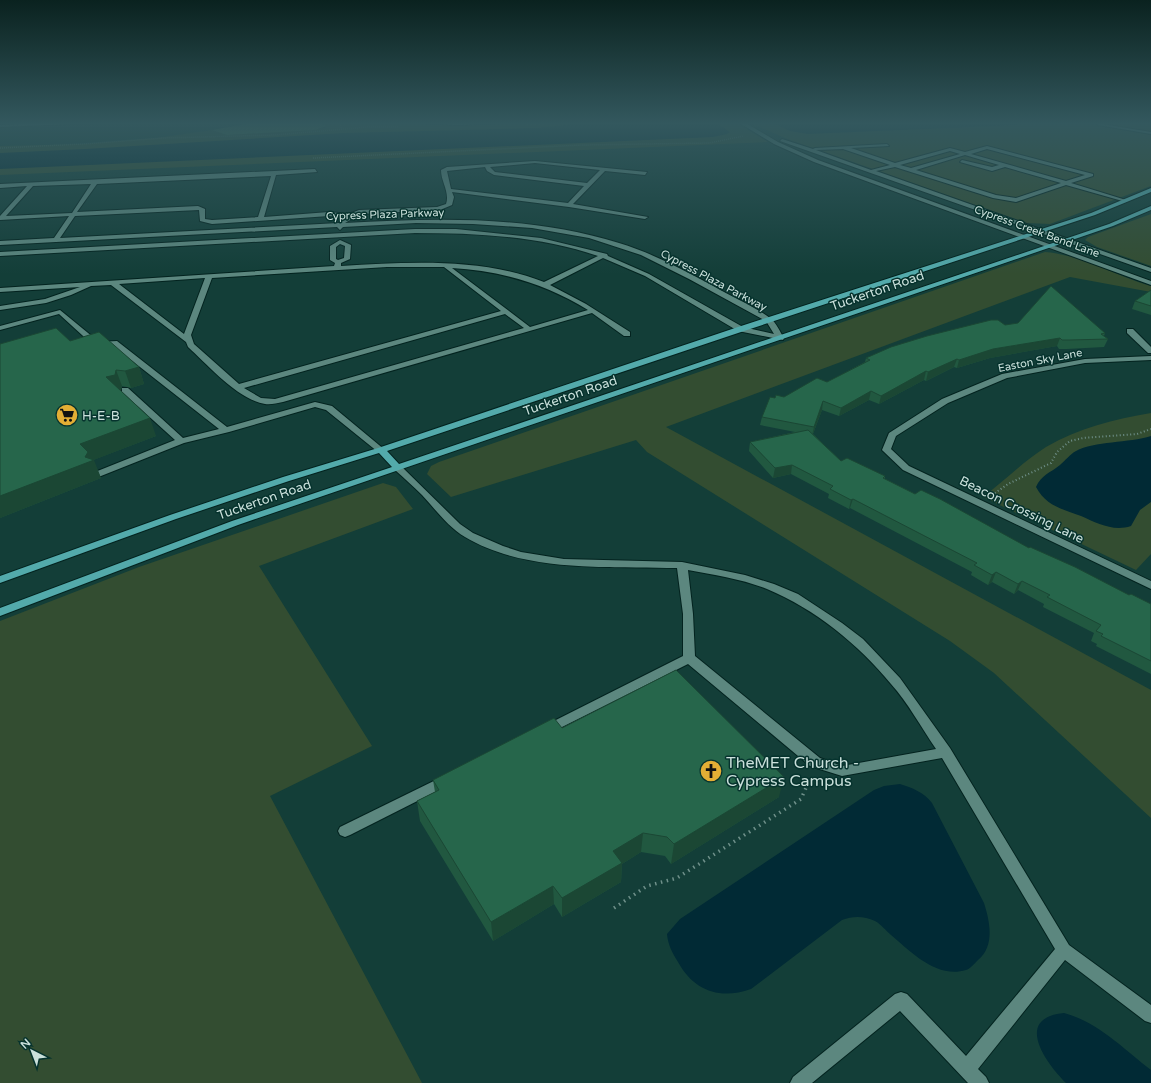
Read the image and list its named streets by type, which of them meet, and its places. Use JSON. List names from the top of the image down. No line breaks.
{"streets":{"main road":["Tuckerton Road"],"street":["Cypress Plaza Parkway","Cypress Creek Bend Lane","Easton Sky Lane","Beacon Crossing Lane"]},"crossings":[["Cypress Plaza Parkway","Tuckerton Road"],["Cypress Creek Bend Lane","Tuckerton Road"],["Easton Sky Lane","Beacon Crossing Lane"]],"places":{"supermarket":["H-E-B"],"church":["TheMET Church - Cypress Campus"]},"north":"top left"}
